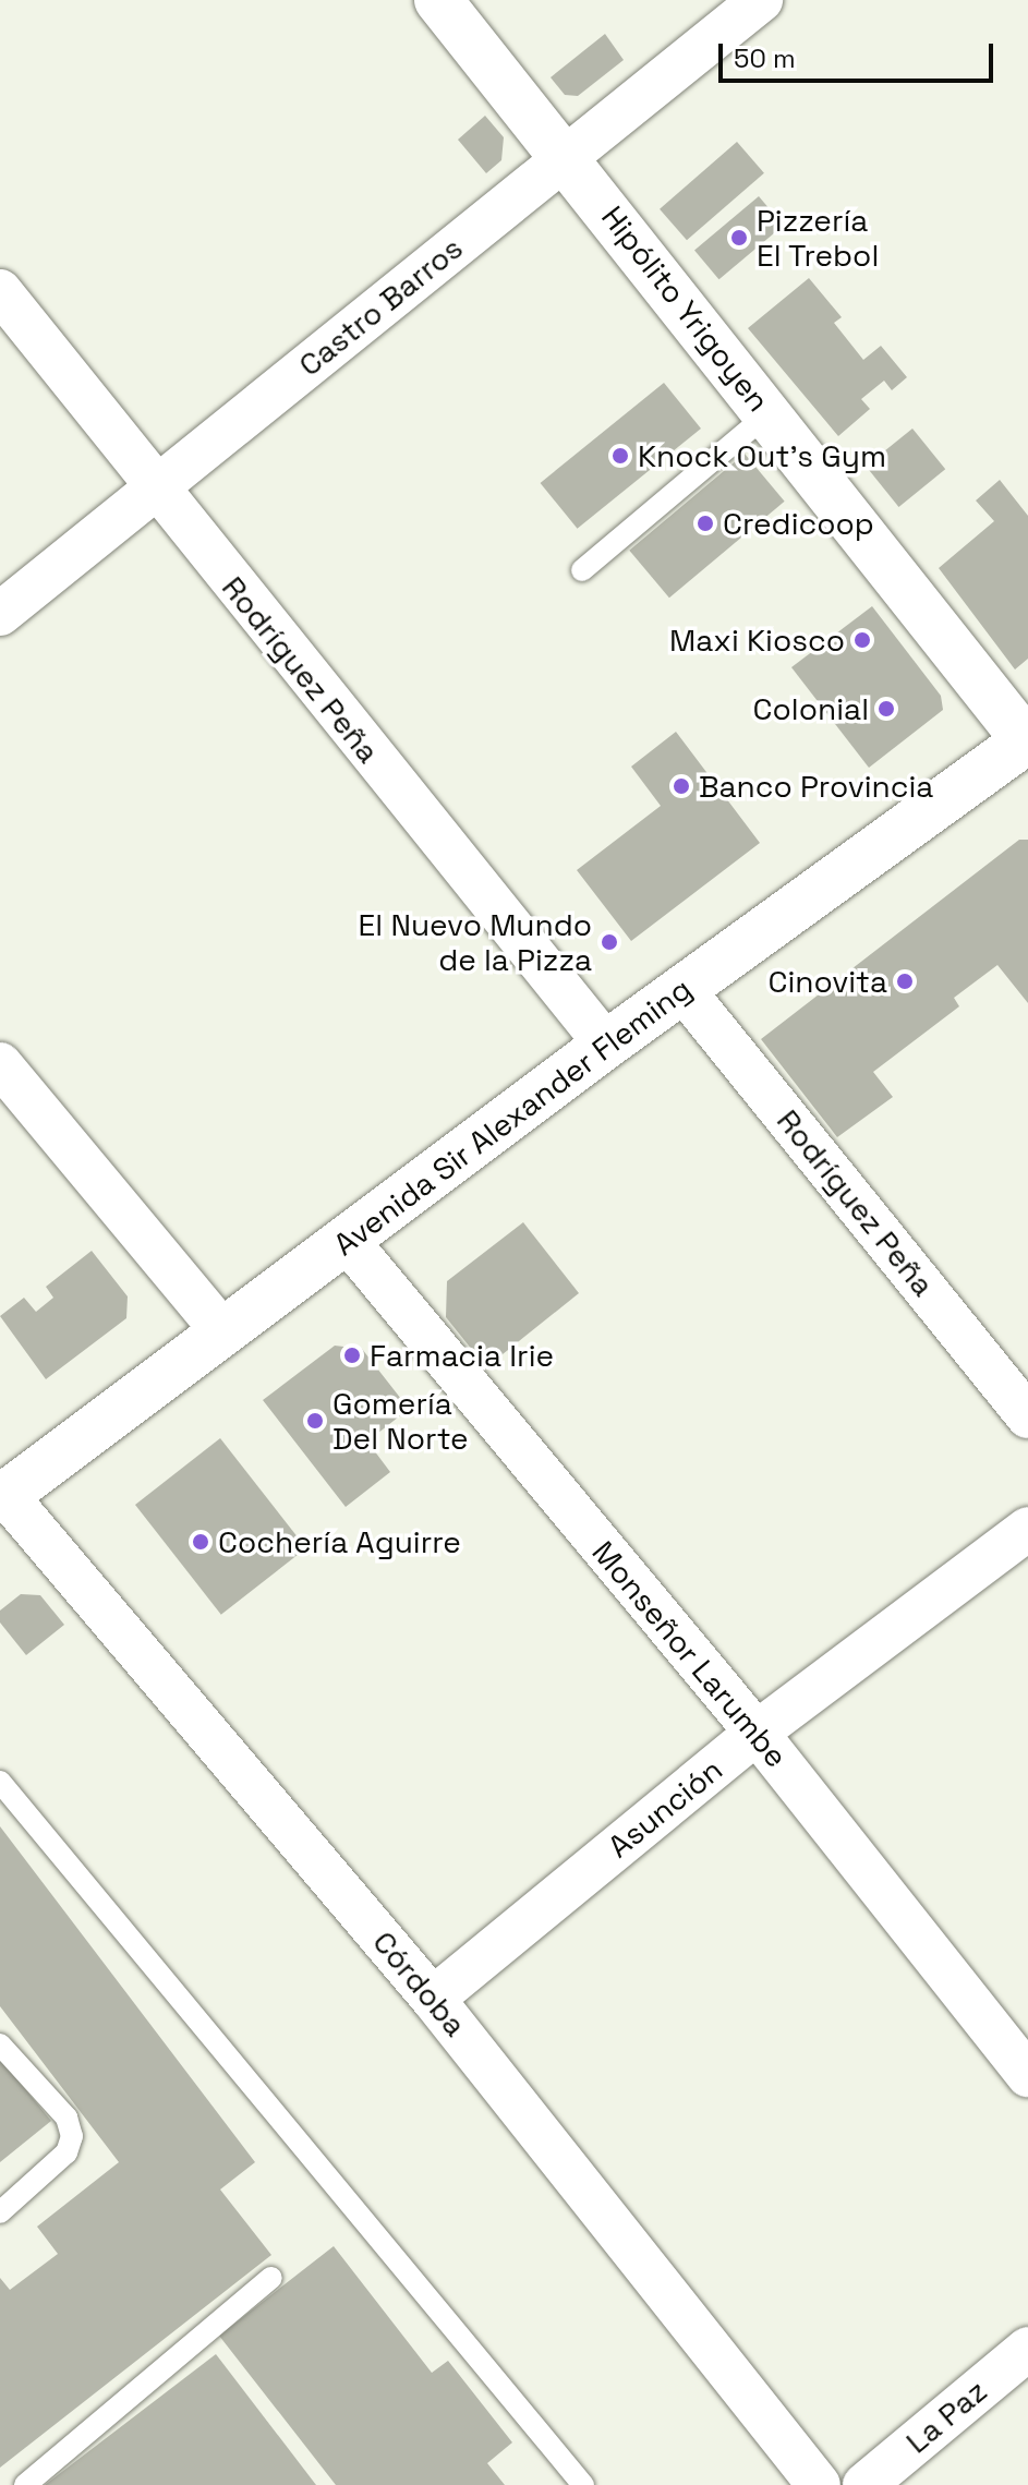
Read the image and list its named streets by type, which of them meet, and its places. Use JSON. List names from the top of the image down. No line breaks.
{"streets":{"main road":["Hipólito Yrigoyen","Avenida Sir Alexander Fleming"],"street":["Castro Barros","Rodríguez Peña","Monseñor Larumbe","Asunción","Córdoba","La Paz"]},"crossings":[["Castro Barros","Hipólito Yrigoyen"],["Castro Barros","Rodríguez Peña"],["Hipólito Yrigoyen","Avenida Sir Alexander Fleming"],["Rodríguez Peña","Avenida Sir Alexander Fleming"],["Avenida Sir Alexander Fleming","Monseñor Larumbe"],["Avenida Sir Alexander Fleming","Córdoba"],["Monseñor Larumbe","Asunción"],["Asunción","Córdoba"]],"places":["Pizzería El Trebol","Knock Out's Gym","Credicoop","Maxi Kiosco","Colonial","Banco Provincia","El Nuevo Mundo de la Pizza","Cinovita","Farmacia Irie","Gomería Del Norte","Cochería Aguirre"],"scale_bar":"50 m"}
